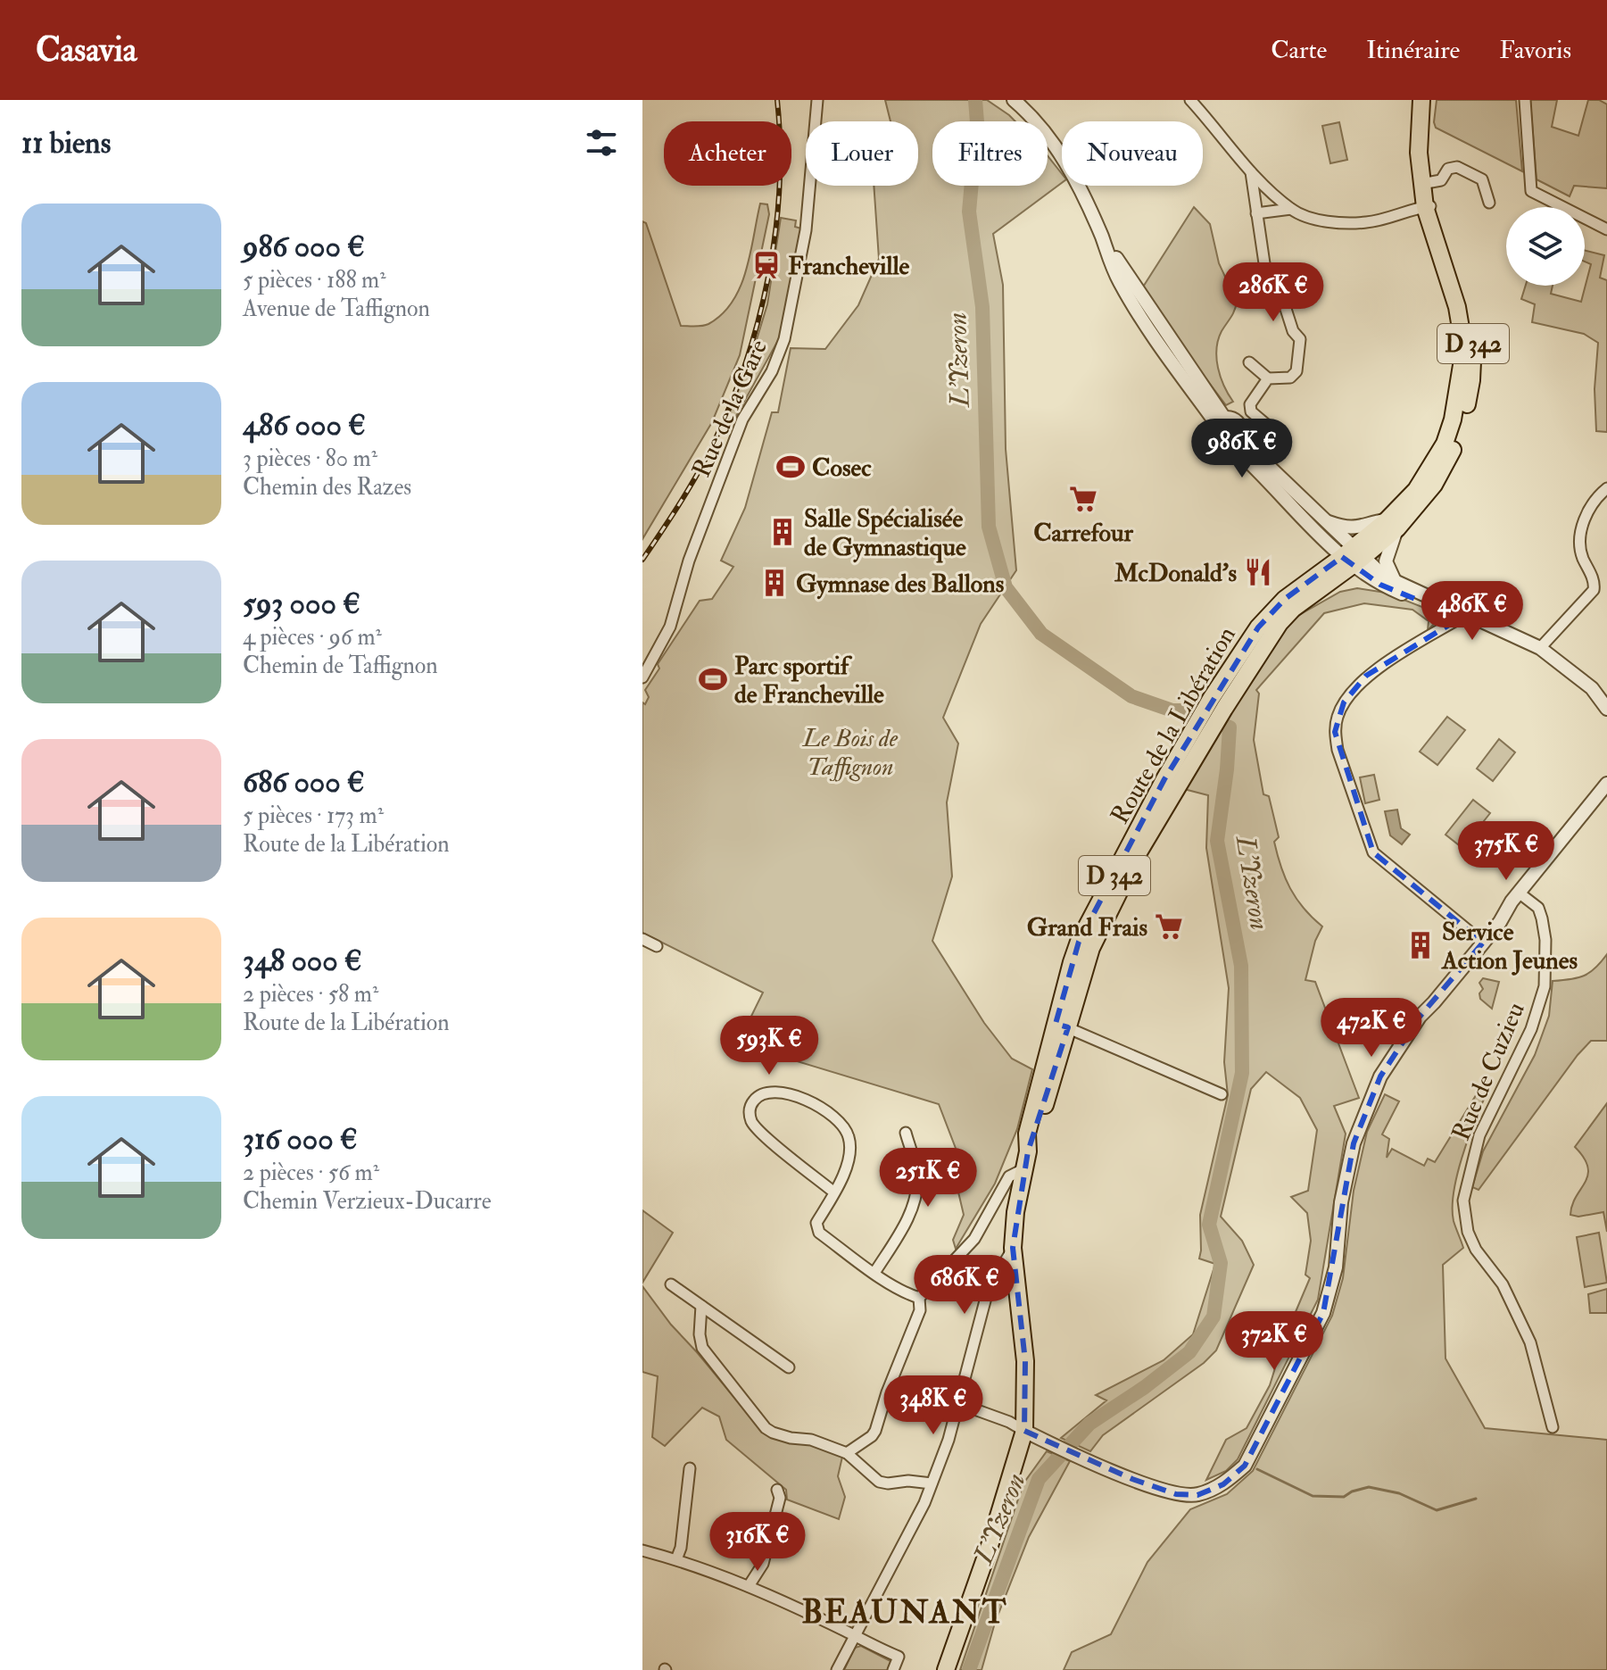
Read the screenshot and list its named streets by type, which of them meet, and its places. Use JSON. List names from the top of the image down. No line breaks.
{"streets":{"main road":["D 342","Route de la Libération"],"street":["Rue de la Gare","Rue de Cuzieu"]},"crossings":[["D 342","Route de la Libération"]],"districts":["BEAUNANT"],"water":["L'Yzeron"],"parks":["Le Bois de Taffignon"],"places":{"station":["Francheville"],"sports":["Cosec","Parc sportif de Francheville"],"supermarket":["Carrefour","Grand Frais"],"building":["Salle Spécialisée de Gymnastique","Gymnase des Ballons","Service Action Jeunes"],"restaurant":["McDonald's"]},"page":{"header":"Casavia","nav":["Carte","Itinéraire","Favoris"],"heading":"11 biens","chip":["Acheter","Louer","Filtres","Nouveau"],"list":[{"name":"986 000 €","note":"5 pièces · 188 m² · Avenue de Taffignon"},{"name":"486 000 €","note":"3 pièces · 80 m² · Chemin des Razes"},{"name":"593 000 €","note":"4 pièces · 96 m² · Chemin de Taffignon"},{"name":"686 000 €","note":"5 pièces · 173 m² · Route de la Libération"},{"name":"348 000 €","note":"2 pièces · 58 m² · Route de la Libération"},{"name":"316 000 €","note":"2 pièces · 56 m² · Chemin Verzieux-Ducarre"}],"price":["286K €","986K €","486K €","375K €","472K €","593K €","251K €","686K €","372K €","348K €","316K €"]}}
